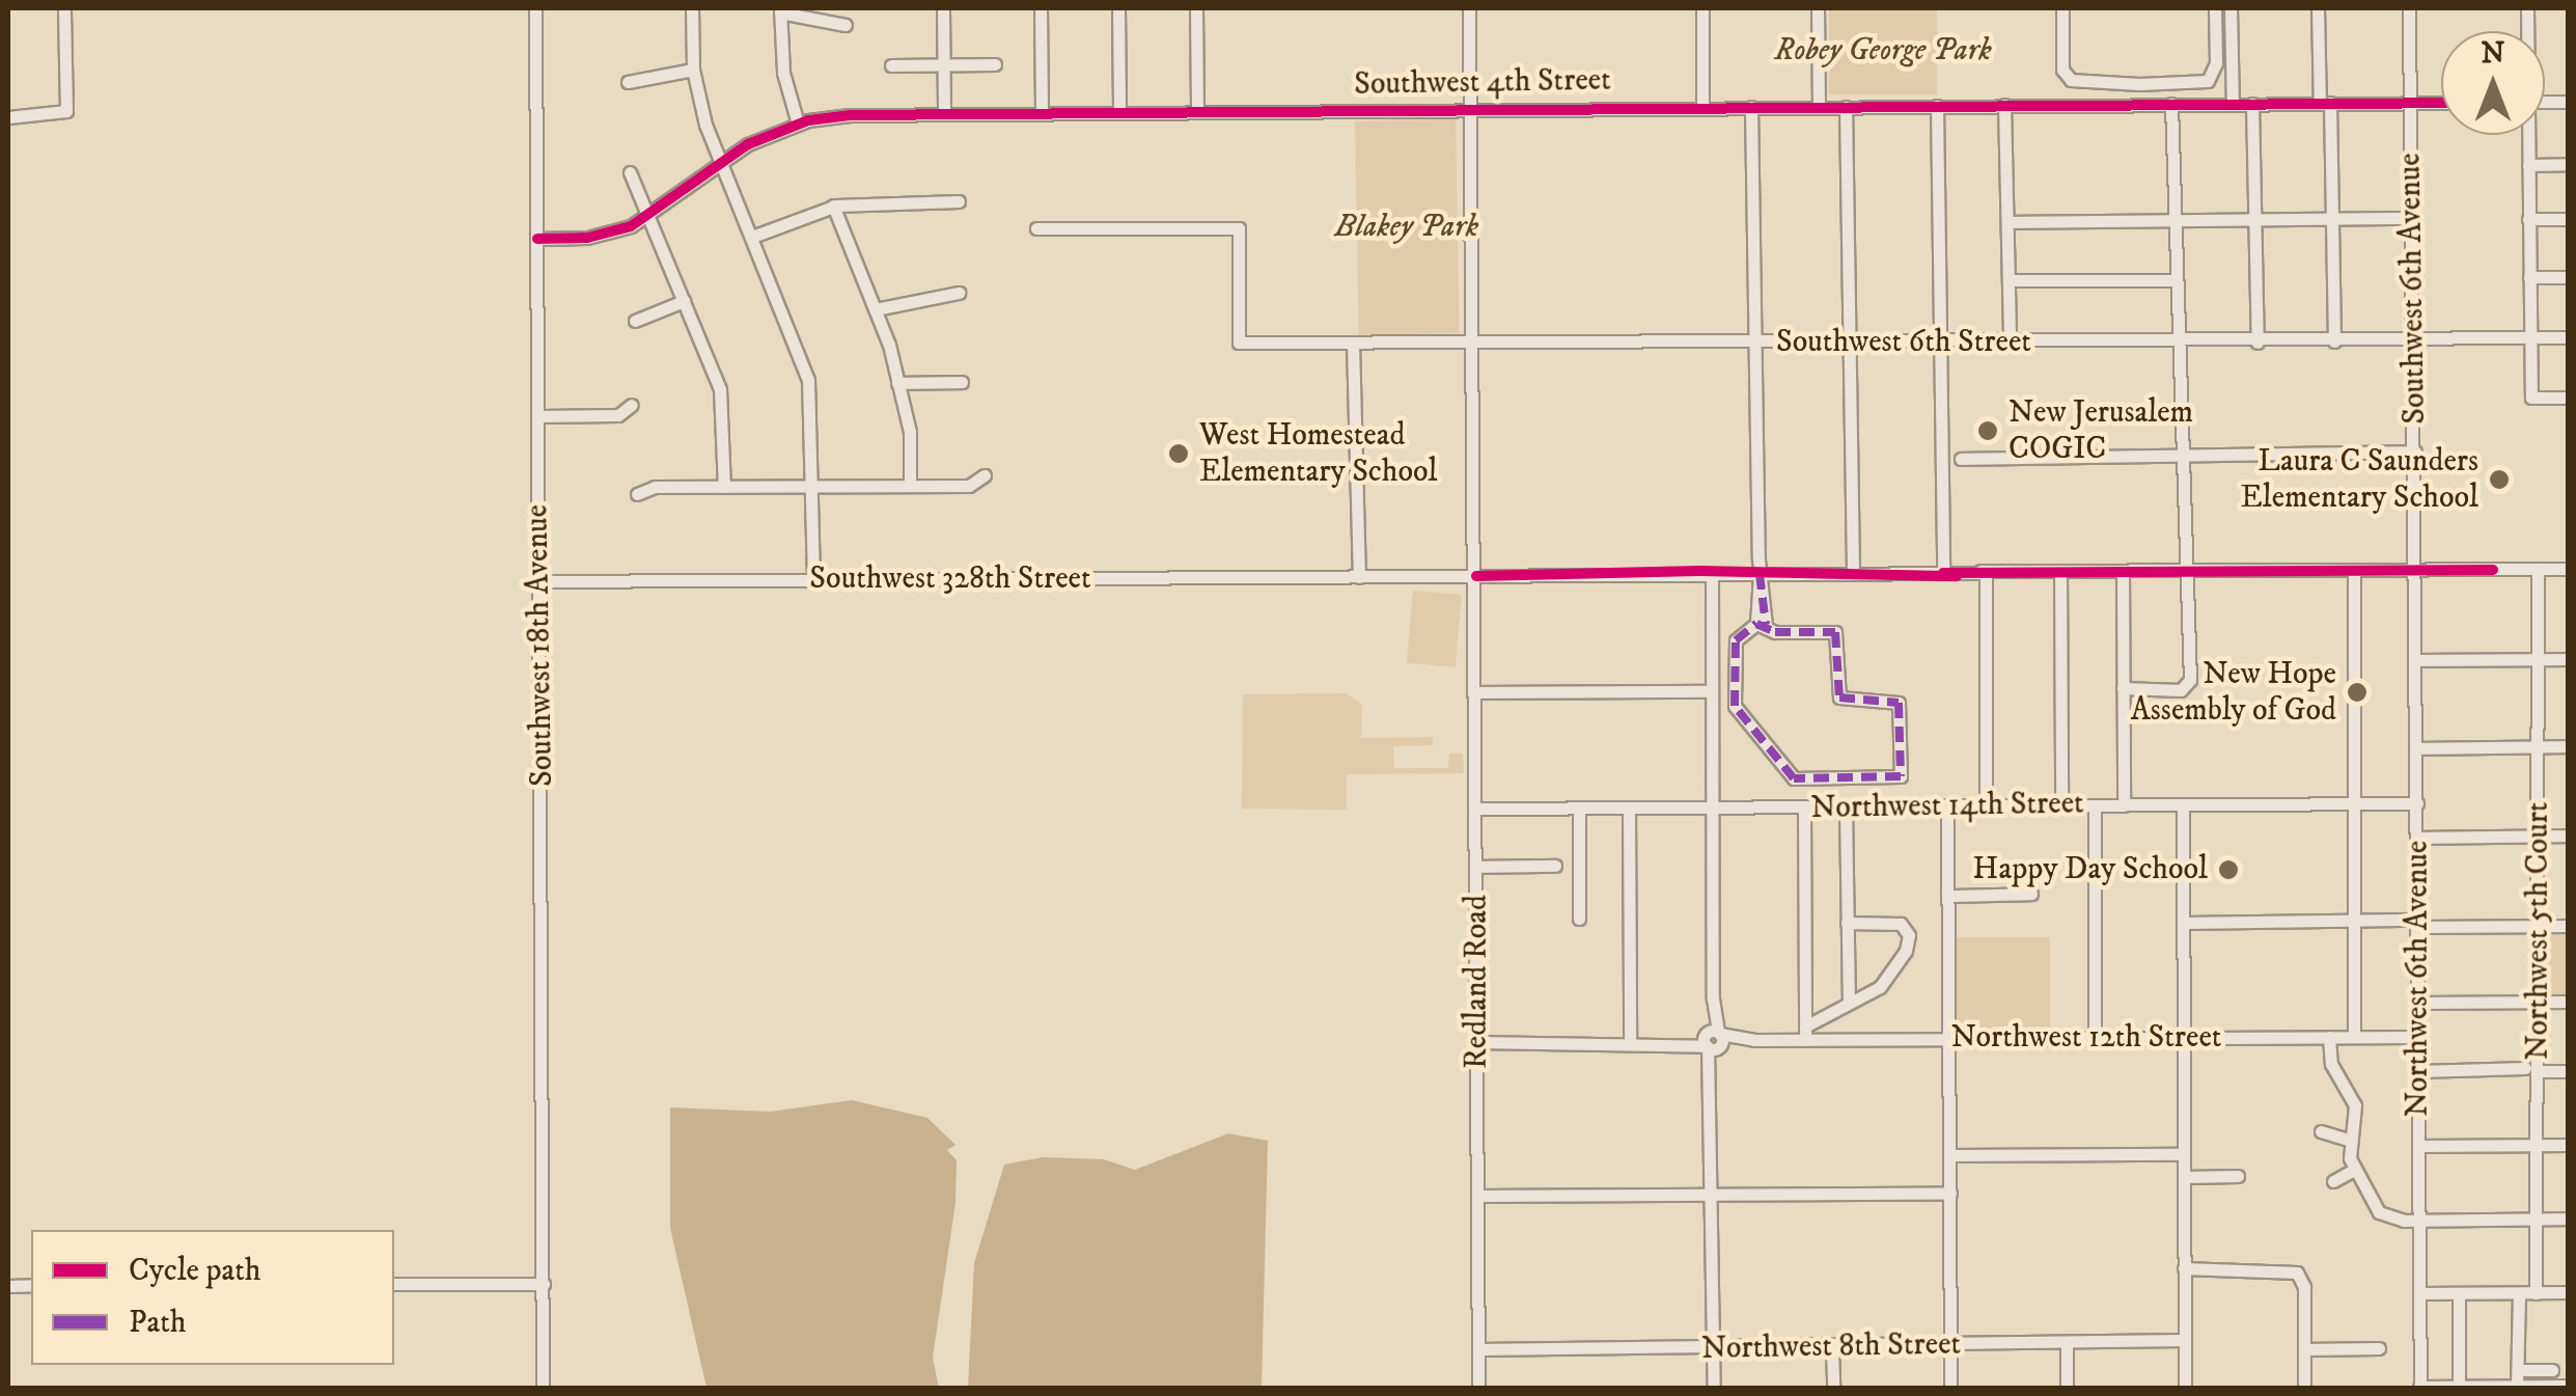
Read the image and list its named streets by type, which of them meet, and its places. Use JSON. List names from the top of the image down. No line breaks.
{"streets":{"street":["Southwest 4th Street","Southwest 6th Avenue","Southwest 6th Street","Southwest 328th Street","Southwest 18th Avenue","Northwest 14th Street","Northwest 5th Court","Northwest 6th Avenue","Redland Road","Northwest 12th Street","Northwest 8th Street"]},"crossings":[["Southwest 4th Street","Southwest 6th Avenue"],["Southwest 4th Street","Southwest 18th Avenue"],["Southwest 4th Street","Redland Road"],["Southwest 6th Avenue","Southwest 6th Street"],["Southwest 6th Avenue","Southwest 328th Street"],["Southwest 6th Avenue","Northwest 6th Avenue"],["Southwest 6th Street","Redland Road"],["Southwest 328th Street","Southwest 18th Avenue"],["Southwest 328th Street","Northwest 5th Court"],["Southwest 328th Street","Northwest 6th Avenue"],["Southwest 328th Street","Redland Road"],["Northwest 14th Street","Northwest 6th Avenue"],["Northwest 14th Street","Redland Road"],["Northwest 6th Avenue","Northwest 12th Street"],["Redland Road","Northwest 12th Street"],["Redland Road","Northwest 8th Street"]],"parks":["Robey George Park","Blakey Park"],"places":["New Jerusalem COGIC","West Homestead Elementary School","Laura C Saunders Elementary School","New Hope Assembly of God","Happy Day School"],"legend":["Cycle path","Path"],"north":"top"}
